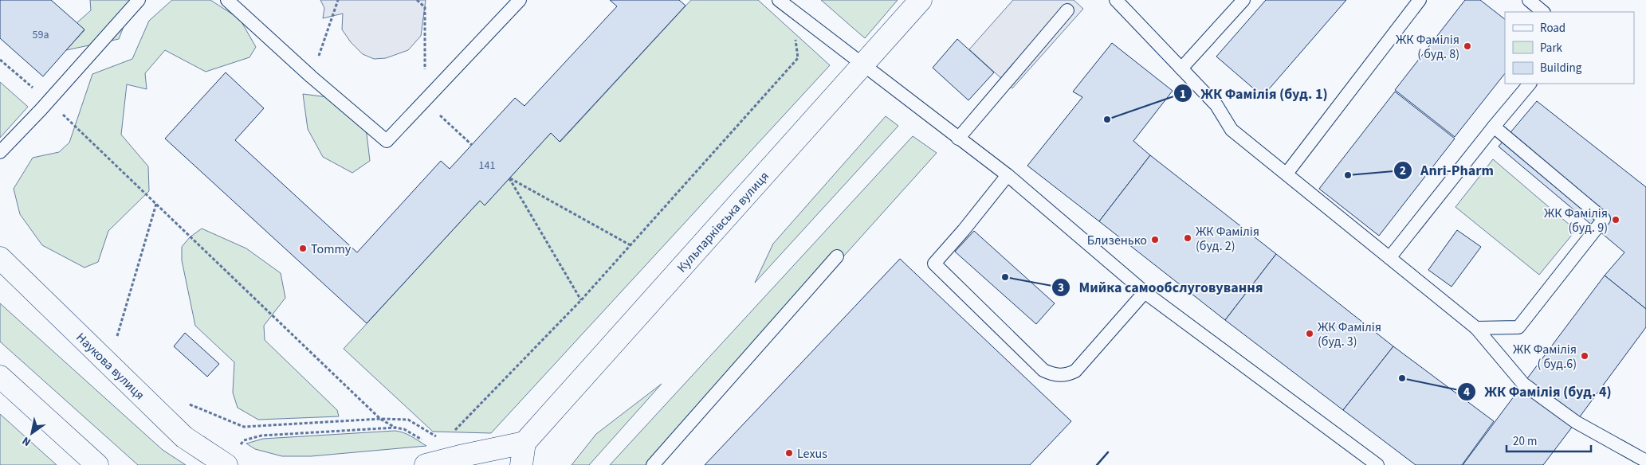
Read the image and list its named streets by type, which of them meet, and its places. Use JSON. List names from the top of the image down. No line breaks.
{"streets":{"main road":["Кульпарківська вулиця","Наукова вулиця"]},"places":["ЖК Фамілія ( буд. 8)","ЖК Фамілія (буд. 1)","Anri-Pharm","ЖК Фамілія (буд. 9)","ЖК Фамілія (буд. 2)","Близенько","Tommy","Мийка самообслуговування","ЖК Фамілія (буд. 3)","ЖК Фамілія ( буд.6)","ЖК Фамілія (буд. 4)","Lexus"],"house_numbers":["59а","141"],"legend":["Road","Park","Building"],"scale_bar":"20 m","north":"bottom left"}
